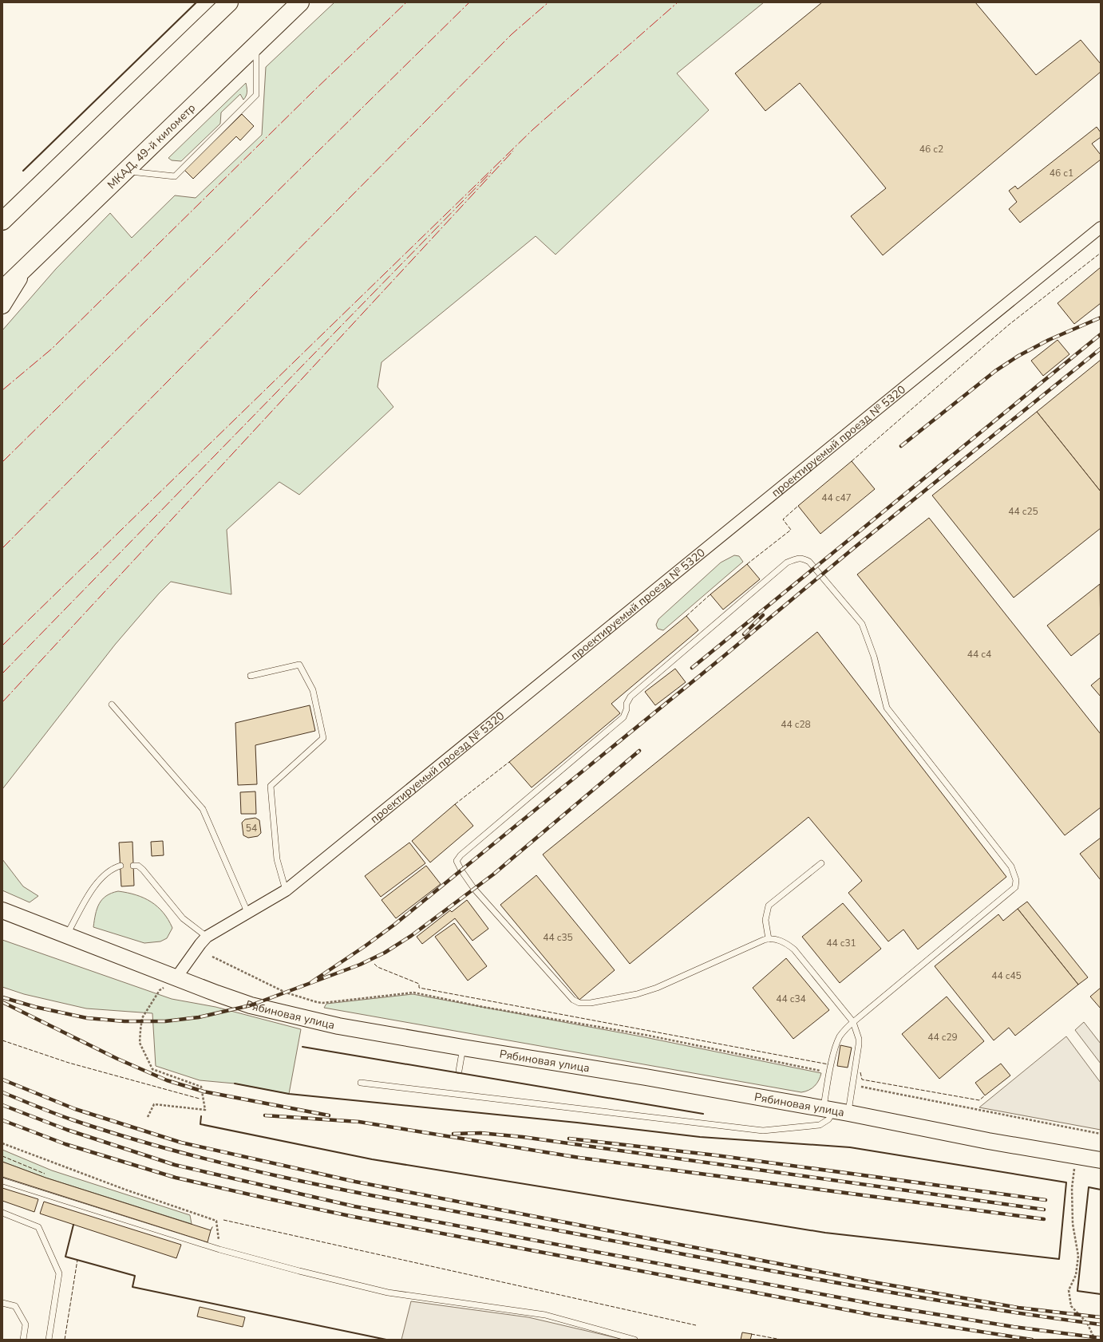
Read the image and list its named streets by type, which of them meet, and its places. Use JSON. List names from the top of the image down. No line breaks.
{"streets":{"highway":["МКАД, 49-й километр"],"street":["проектируемый проезд № 5320","Рябиновая улица"]},"crossings":[["проектируемый проезд № 5320","Рябиновая улица"]],"house_numbers":["46 с2","46 с1","44 с47","44 с25","44 с4","44 с28","54","44 с35","44 с31","44 с45","44 с34","44 с29"]}
